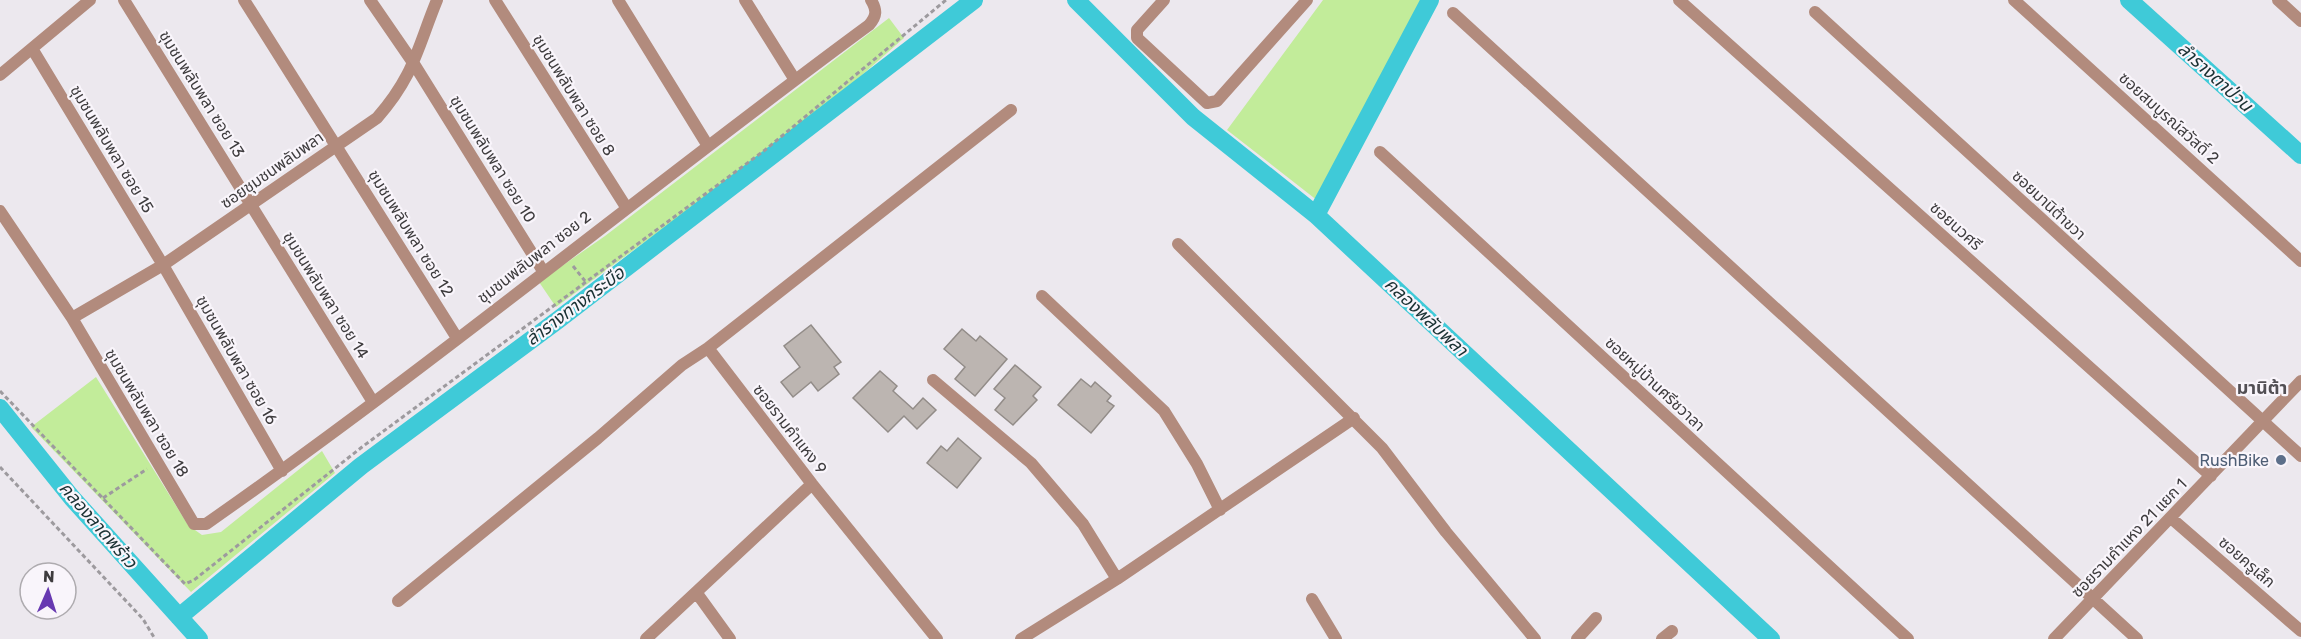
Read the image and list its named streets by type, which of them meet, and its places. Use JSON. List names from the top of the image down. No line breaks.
{"streets":{"street":["ชุมชนพลับพลา ซอย 13","ชุมชนพลับพลา ซอย 8","ซอยสมบูรณ์สวัสดิ์ 2","ชุมชนพลับพลา ซอย 15","ชุมชนพลับพลา ซอย 10","ซอยชุมชนพลับพลา","ซอยมานิต้าขวา","ซอยนวศรี","ชุมชนพลับพลา ซอย 12","ชุมชนพลับพลา ซอย 2","ชุมชนพลับพลา ซอย 14","ชุมชนพลับพลา ซอย 16","ซอยหมู่บ้านศรีชวาลา","ชุมชนพลับพลา ซอย 18","ซอยรามคำแหง 9","ซอยรามคำแหง 21 แยก 1","ซอยครูเล็ก"]},"crossings":[["ชุมชนพลับพลา ซอย 13","ซอยชุมชนพลับพลา"],["ชุมชนพลับพลา ซอย 13","ชุมชนพลับพลา ซอย 14"],["ชุมชนพลับพลา ซอย 8","ชุมชนพลับพลา ซอย 2"],["ชุมชนพลับพลา ซอย 15","ซอยชุมชนพลับพลา"],["ชุมชนพลับพลา ซอย 15","ชุมชนพลับพลา ซอย 16"],["ชุมชนพลับพลา ซอย 10","ซอยชุมชนพลับพลา"],["ชุมชนพลับพลา ซอย 10","ชุมชนพลับพลา ซอย 2"],["ซอยชุมชนพลับพลา","ชุมชนพลับพลา ซอย 12"],["ซอยชุมชนพลับพลา","ชุมชนพลับพลา ซอย 14"],["ซอยชุมชนพลับพลา","ชุมชนพลับพลา ซอย 16"],["ซอยชุมชนพลับพลา","ชุมชนพลับพลา ซอย 18"],["ซอยมานิต้าขวา","ซอยรามคำแหง 21 แยก 1"],["ซอยนวศรี","ซอยรามคำแหง 21 แยก 1"],["ชุมชนพลับพลา ซอย 12","ชุมชนพลับพลา ซอย 2"],["ชุมชนพลับพลา ซอย 2","ชุมชนพลับพลา ซอย 14"],["ชุมชนพลับพลา ซอย 2","ชุมชนพลับพลา ซอย 16"],["ชุมชนพลับพลา ซอย 2","ชุมชนพลับพลา ซอย 18"],["ซอยรามคำแหง 21 แยก 1","ซอยครูเล็ก"]],"districts":["มานิต้า"],"water":["ลำรางตาป่วน","ลำรางทางกระบือ","คลองพลับพลา","คลองลาดพร้าว"],"places":["RushBike"],"north":"top"}
